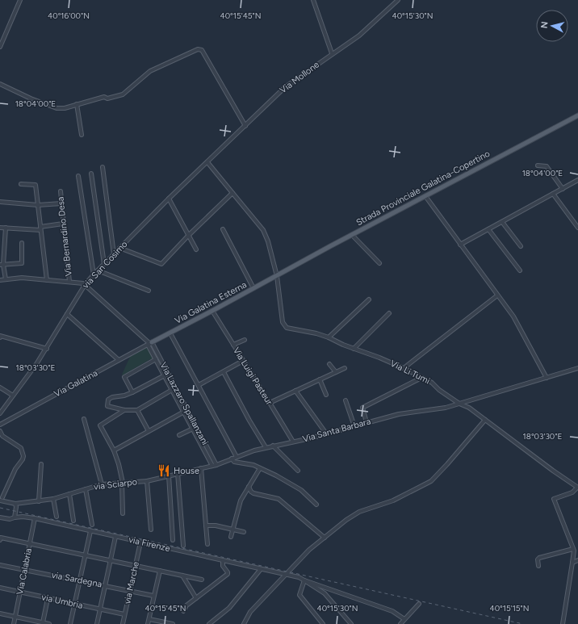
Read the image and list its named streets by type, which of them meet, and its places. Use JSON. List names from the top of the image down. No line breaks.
{"streets":{"main road":["Strada Provinciale Galatina-Copertino","Via Galatina Esterna"],"street":["Via Mollone","Via Bernardino Desa","via San Cosimo","Via Li Tumi","Via Luigi Pasteur","Via Galatina","Via Lazzaro Spallanzani","Via Santa Barbara","via Sciarpo","via Firenze","Via Calabria","via Sardegna","via Marche","via Umbria"]},"crossings":[["Via Mollone","via San Cosimo"],["Strada Provinciale Galatina-Copertino","Via Galatina Esterna"],["Strada Provinciale Galatina-Copertino","Via Li Tumi"],["Via Galatina Esterna","Via Li Tumi"],["Via Galatina Esterna","Via Luigi Pasteur"],["Via Galatina Esterna","Via Galatina"],["Via Galatina Esterna","Via Lazzaro Spallanzani"],["Via Li Tumi","Via Santa Barbara"],["Via Luigi Pasteur","Via Santa Barbara"],["Via Galatina","Via Lazzaro Spallanzani"],["Via Lazzaro Spallanzani","Via Santa Barbara"],["Via Lazzaro Spallanzani","via Sciarpo"],["Via Santa Barbara","via Sciarpo"],["via Firenze","Via Calabria"],["via Firenze","via Marche"],["Via Calabria","via Sardegna"],["Via Calabria","via Umbria"],["via Sardegna","via Marche"],["via Marche","via Umbria"]],"places":{"restaurant":["House"]},"north":"left","coordinates":["40°16'00\"N","40°15'45\"N","40°15'30\"N","18°04'00\"E","18°03'30\"E","40°15'15\"N"]}
